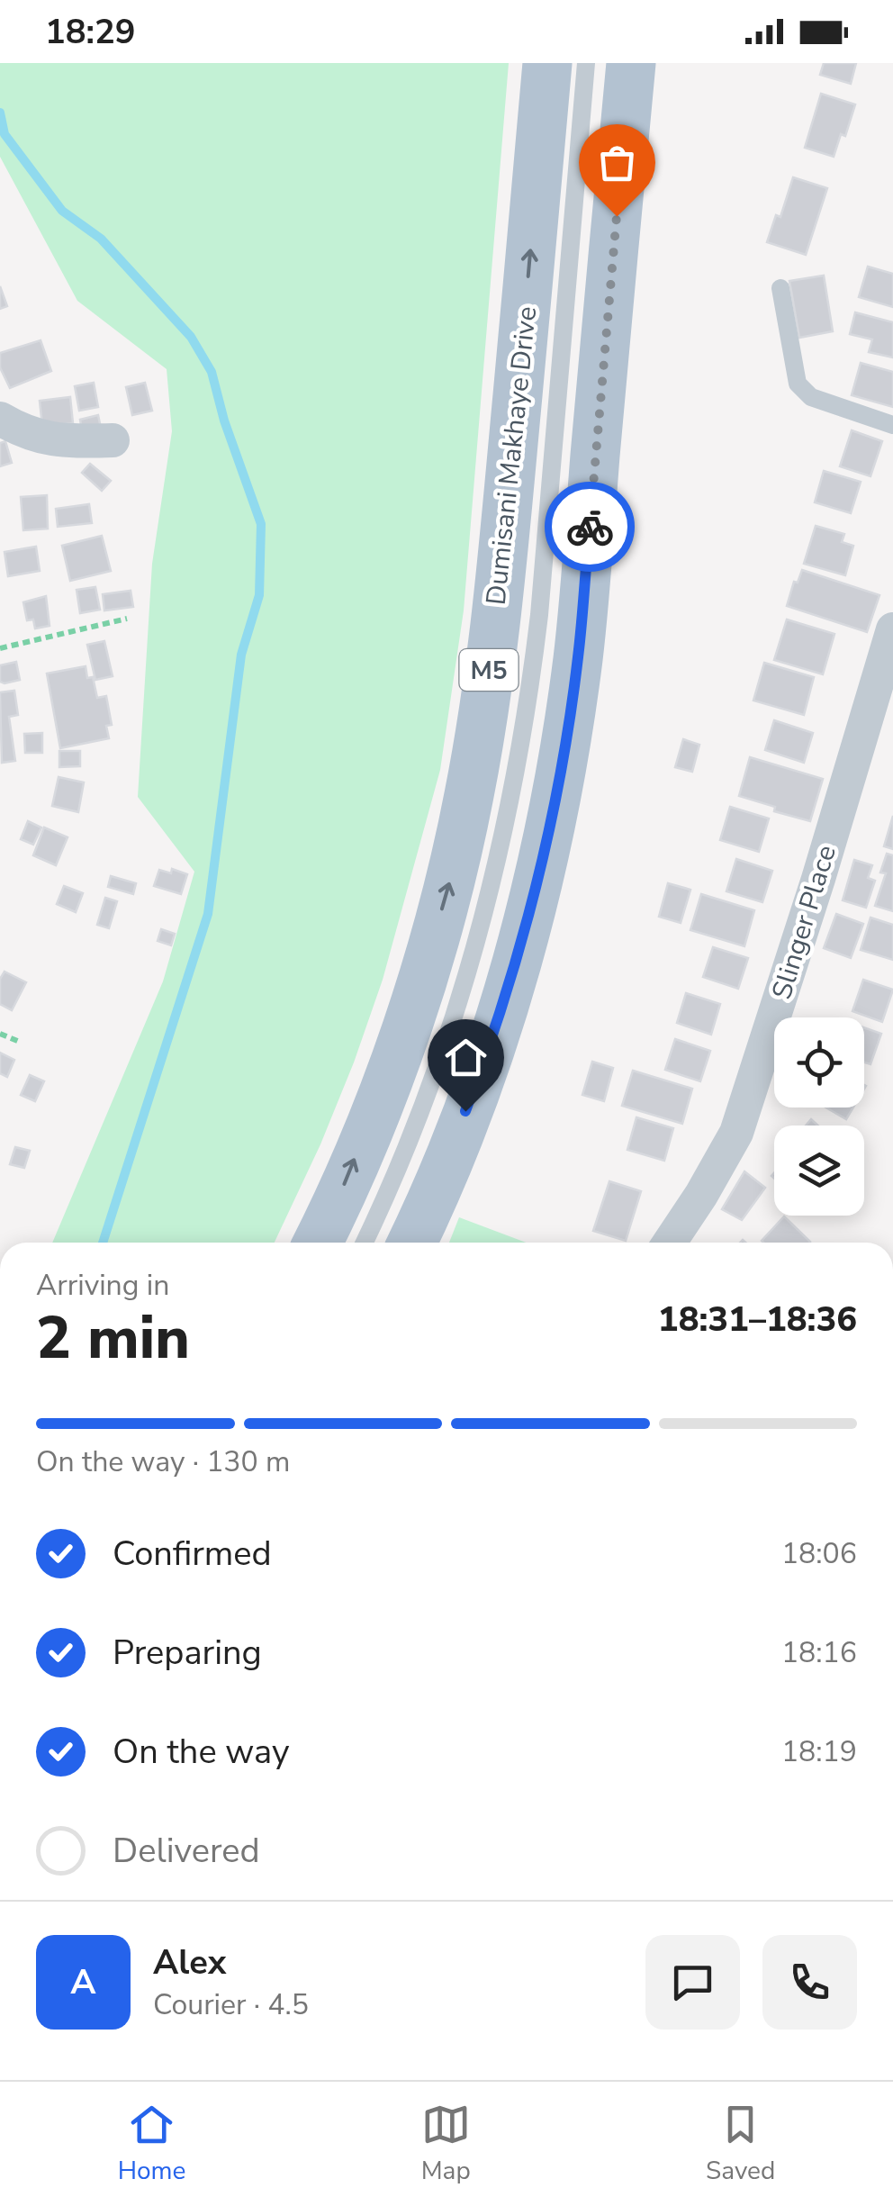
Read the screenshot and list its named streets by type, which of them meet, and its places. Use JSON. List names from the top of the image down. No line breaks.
{"streets":{"main road":["Dumisani Makhaye Drive","M5"],"street":["Slinger Place"]},"page":{"status":"18:29","heading":["2 min","Arriving in","18:31–18:36"],"panel":["Alex","Courier · 4.5"],"bar":"On the way · 130 m","list":[["Confirmed","18:06"],["Preparing","18:16"],["On the way","18:19"],"Delivered"],"round":"A","tabs":["Home","Map","Saved"]}}
